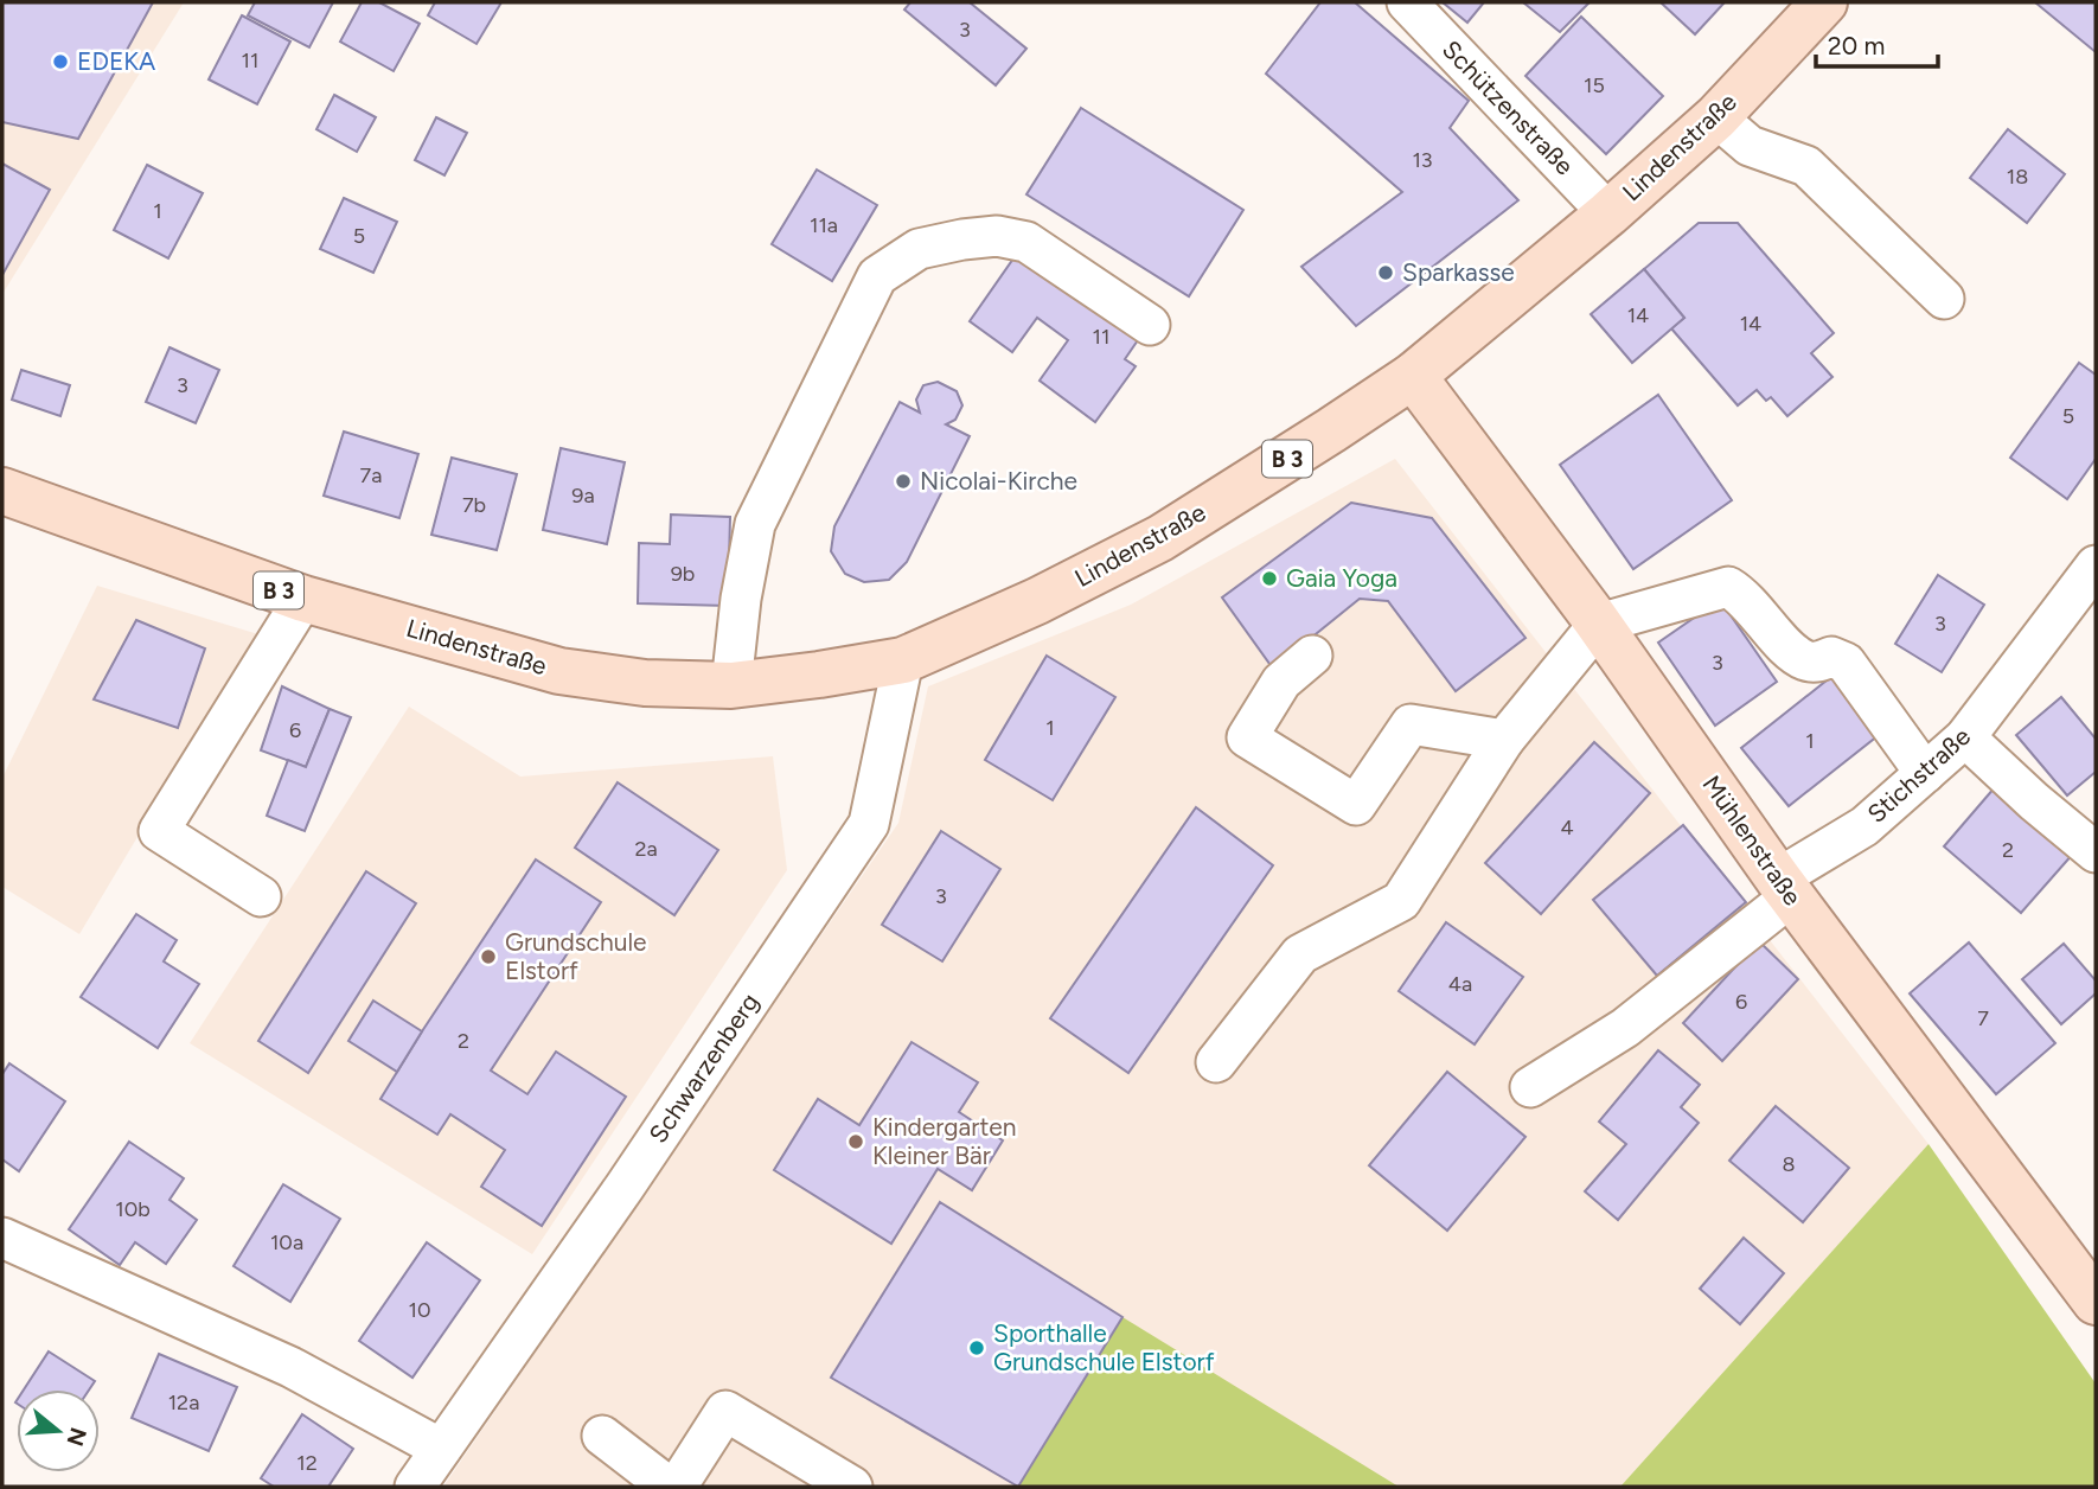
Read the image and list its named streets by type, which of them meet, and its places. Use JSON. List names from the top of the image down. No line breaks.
{"streets":{"main road":["Lindenstraße","B 3","Mühlenstraße"],"street":["Schützenstraße","Stichstraße","Schwarzenberg"]},"crossings":[["Schützenstraße","Lindenstraße"],["Lindenstraße","Mühlenstraße"],["Lindenstraße","Schwarzenberg"],["Stichstraße","Mühlenstraße"]],"places":["EDEKA","Sparkasse","Nicolai-Kirche","Gaia Yoga","Grundschule Elstorf","Kindergarten Kleiner Bär","Sporthalle Grundschule Elstorf"],"house_numbers":["3","11","15","13","18","1","11a","5","14","14","11","3","5","7a","9a","7b","9b","3","3","1","6","1","4","2a","2","3","4a","6","7","2","8","10b","10a","10","12a","12"],"scale_bar":"20 m","north":"right"}
